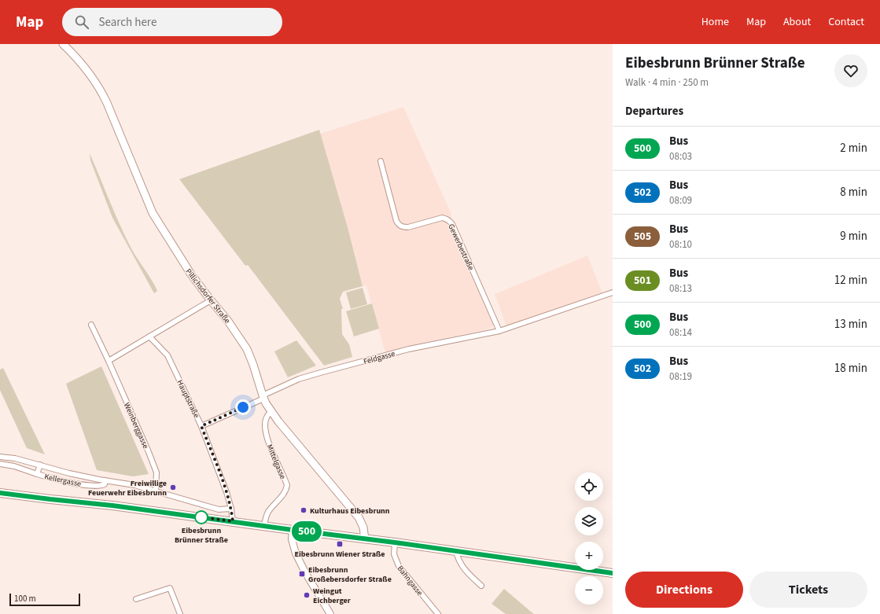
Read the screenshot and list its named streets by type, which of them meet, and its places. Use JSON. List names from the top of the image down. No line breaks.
{"streets":{"main road":["Pillichsdorfer Straße"],"street":["Gewerbestraße","Feldgasse","Hauptstraße","Weinberggasse","Mittelgasse","Kellergasse","Bahngasse"]},"crossings":[["Gewerbestraße","Feldgasse"],["Pillichsdorfer Straße","Feldgasse"],["Pillichsdorfer Straße","Mittelgasse"],["Feldgasse","Hauptstraße"],["Hauptstraße","Kellergasse"],["Weinberggasse","Kellergasse"]],"places":{"other":["Freiwillige Feuerwehr Eibesbrunn","Kulturhaus Eibesbrunn","Eibesbrunn Brünner Straße","Weingut Eichberger"],"transit":["Eibesbrunn Wiener Straße","Eibesbrunn Großebersdorfer Straße"]},"lines":["bus line 500"],"scale_bar":"100 m","page":{"header":"Map","search":"Search here","nav":["Home","Map","About","Contact"],"on_map":"500","heading":[["Eibesbrunn Brünner Straße","Walk · 4 min · 250 m"],"Departures"],"list":[{"mark":"500","name":"Bus","note":"08:03","value":"2 min"},{"mark":"502","name":"Bus","note":"08:09","value":"8 min"},{"mark":"505","name":"Bus","note":"08:10","value":"9 min"},{"mark":"501","name":"Bus","note":"08:13","value":"12 min"},{"mark":"500","name":"Bus","note":"08:14","value":"13 min"},{"mark":"502","name":"Bus","note":"08:19","value":"18 min"}],"map_buttons":["+","−"],"buttons":["Directions","Tickets"],"scale":"100 m"}}
